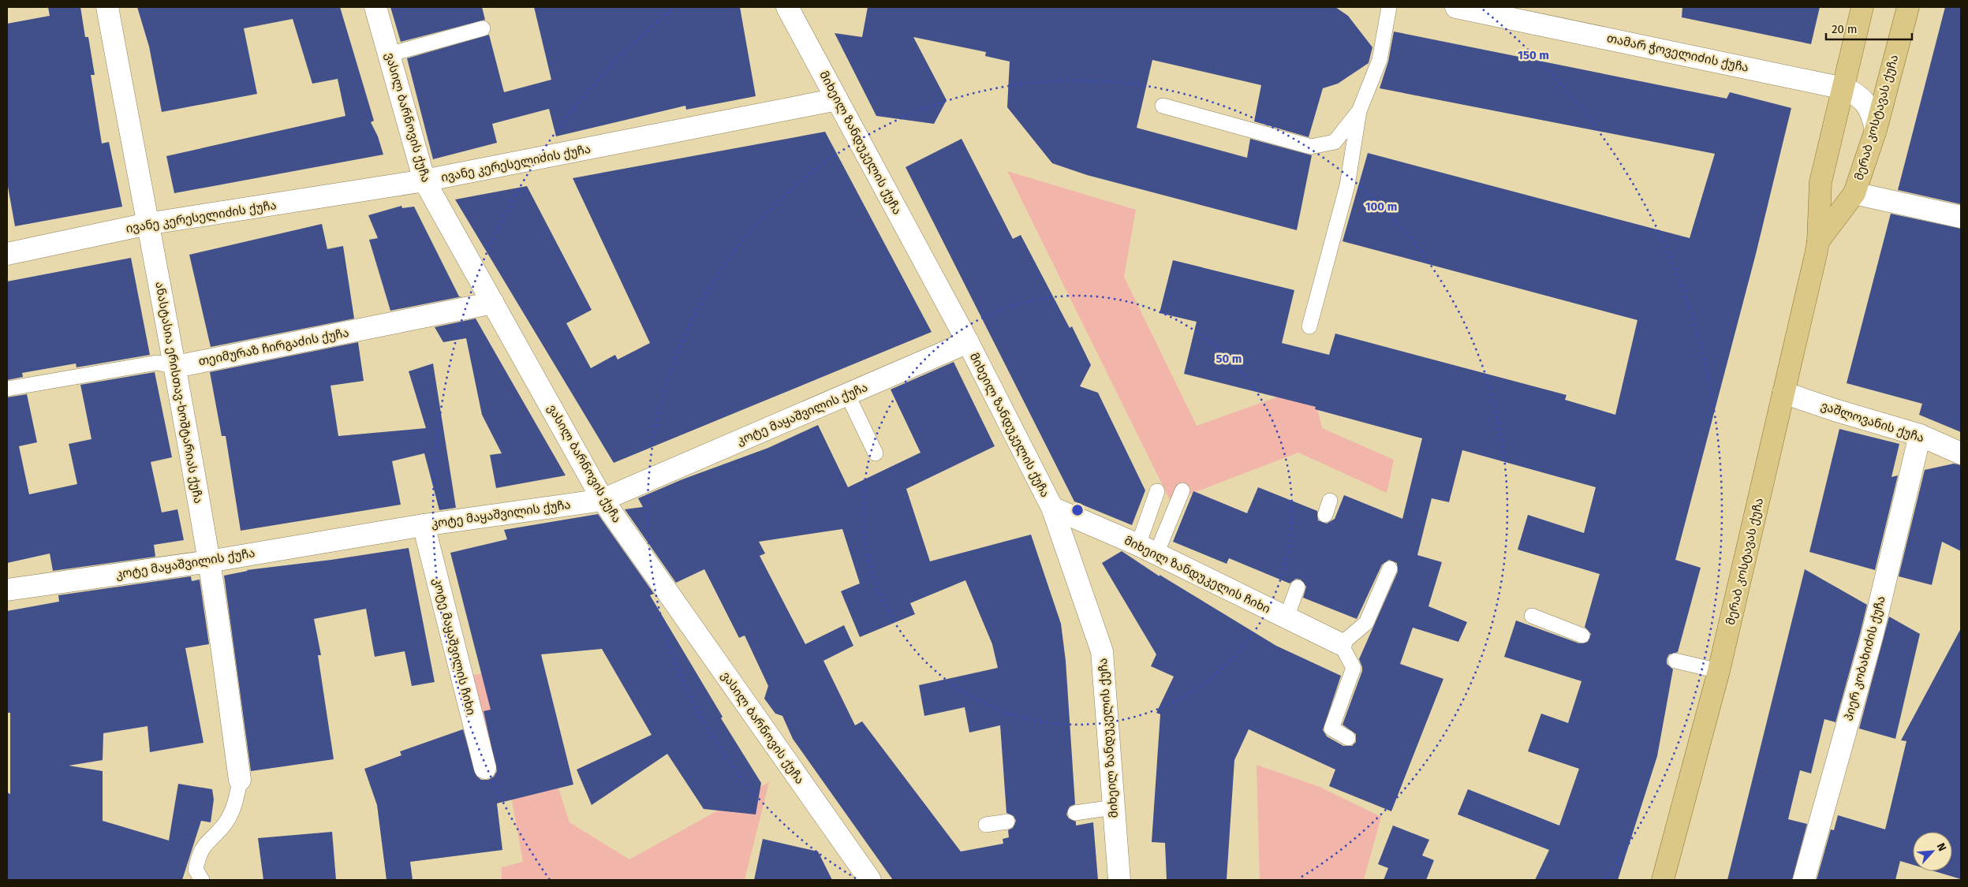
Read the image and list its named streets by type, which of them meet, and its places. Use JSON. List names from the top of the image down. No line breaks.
{"streets":{"main road":["მერაბ კოსტავას ქუჩა"],"street":["თამარ ჭოველიძის ქუჩა","ვასილ ბარნოვის ქუჩა","მიხეილ ზანდუკელის ქუჩა","ივანე კერესელიძის ქუჩა","თეიმურაზ ჩირგაძის ქუჩა","ანასტასია ერისთავ-ხოშტარიას ქუჩა","კოტე მაყაშვილის ქუჩა","ვაშლოვანის ქუჩა","მიხეილ ზანდუკელის ჩიხი","კოტე მაყაშვილის ჩიხი","პიერ კობახიძის ქუჩა"]},"crossings":[["თამარ ჭოველიძის ქუჩა","მერაბ კოსტავას ქუჩა"],["ვასილ ბარნოვის ქუჩა","ივანე კერესელიძის ქუჩა"],["ვასილ ბარნოვის ქუჩა","თეიმურაზ ჩირგაძის ქუჩა"],["ვასილ ბარნოვის ქუჩა","კოტე მაყაშვილის ქუჩა"],["მერაბ კოსტავას ქუჩა","ვაშლოვანის ქუჩა"],["მიხეილ ზანდუკელის ქუჩა","ივანე კერესელიძის ქუჩა"],["მიხეილ ზანდუკელის ქუჩა","კოტე მაყაშვილის ქუჩა"],["მიხეილ ზანდუკელის ქუჩა","მიხეილ ზანდუკელის ჩიხი"],["ივანე კერესელიძის ქუჩა","ანასტასია ერისთავ-ხოშტარიას ქუჩა"],["თეიმურაზ ჩირგაძის ქუჩა","ანასტასია ერისთავ-ხოშტარიას ქუჩა"],["ანასტასია ერისთავ-ხოშტარიას ქუჩა","კოტე მაყაშვილის ქუჩა"],["კოტე მაყაშვილის ქუჩა","კოტე მაყაშვილის ჩიხი"],["ვაშლოვანის ქუჩა","პიერ კობახიძის ქუჩა"]],"scale_bar":"20 m","north":"top right","rings":["150 m","100 m","50 m"]}
